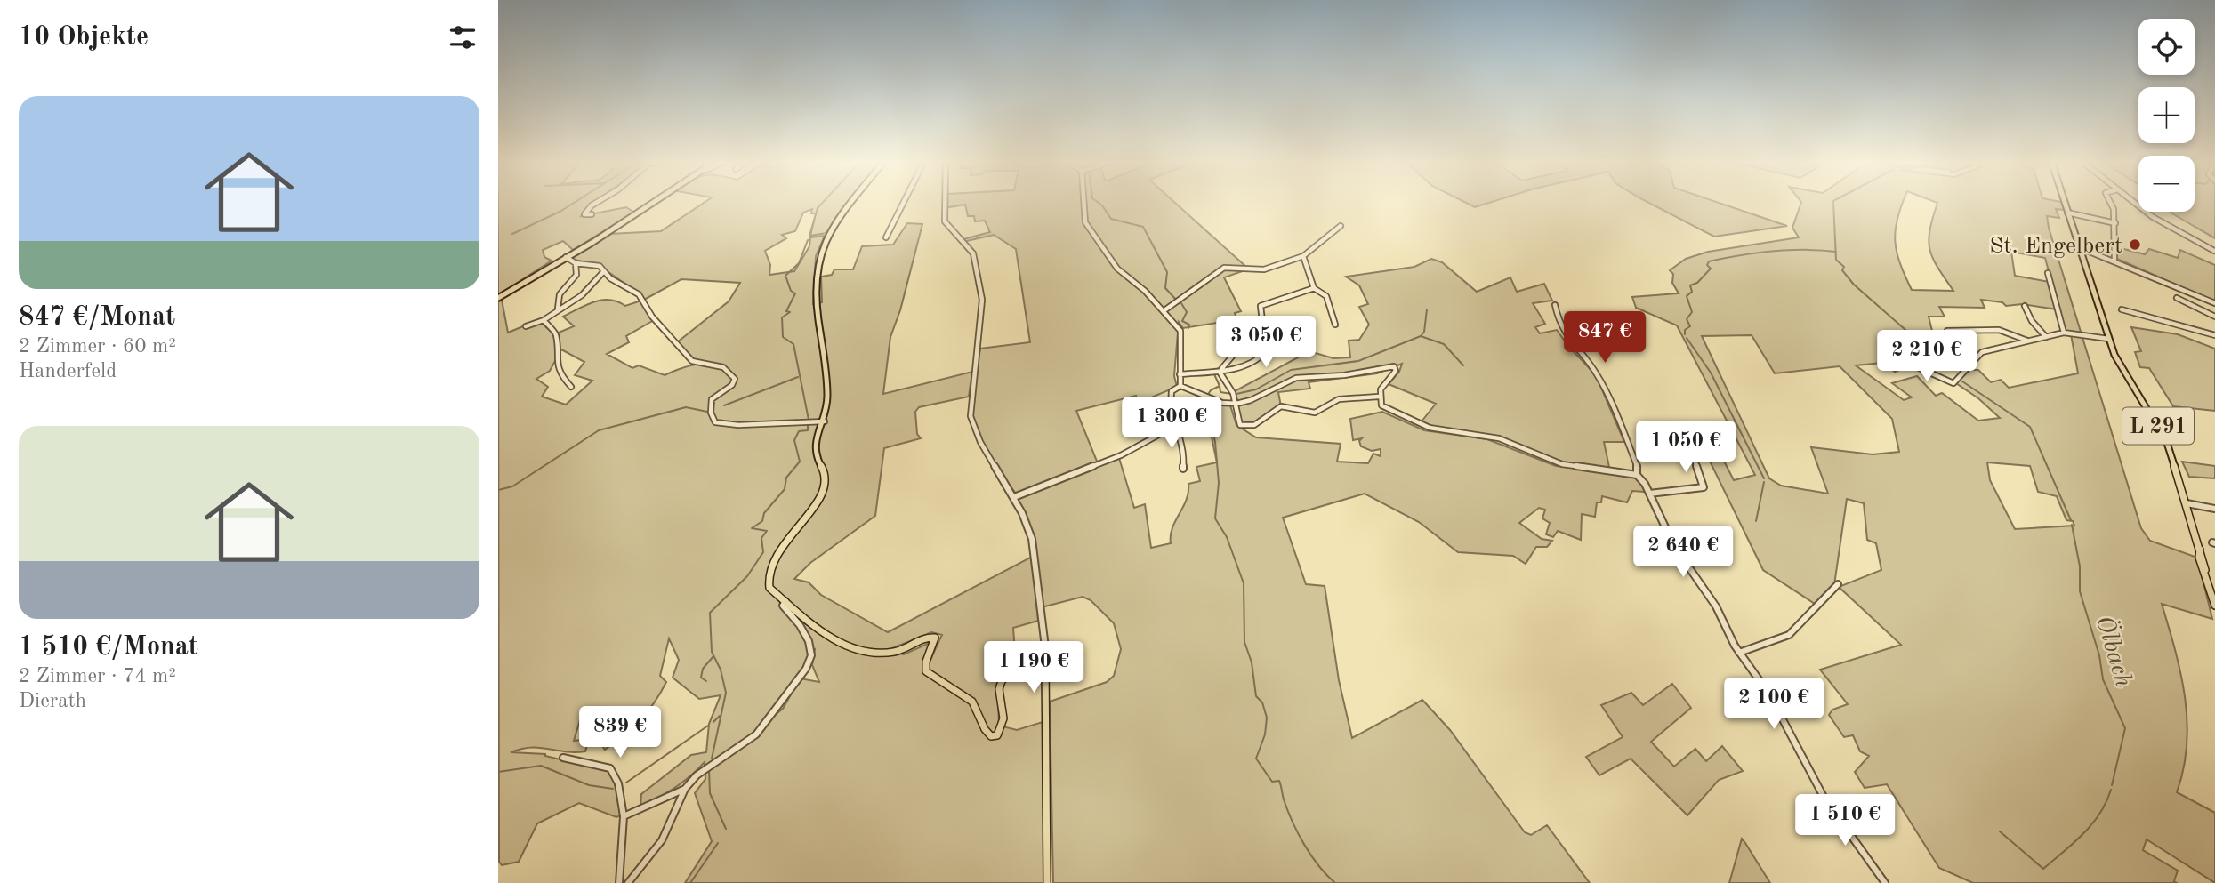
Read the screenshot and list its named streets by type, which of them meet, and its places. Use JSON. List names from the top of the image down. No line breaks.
{"streets":{"main road":["L 291"]},"water":["Ölbach"],"places":["St. Engelbert"],"page":{"heading":"10 Objekte","map_buttons":["+","−"],"list":[{"name":"847 €/Monat","note":"2 Zimmer · 60 m² · Handerfeld"},{"name":"1 510 €/Monat","note":"2 Zimmer · 74 m² · Dierath"}],"price":["847 €","3 050 €","2 210 €","1 300 €","1 050 €","2 640 €","1 190 €","2 100 €","839 €","1 510 €"]}}
